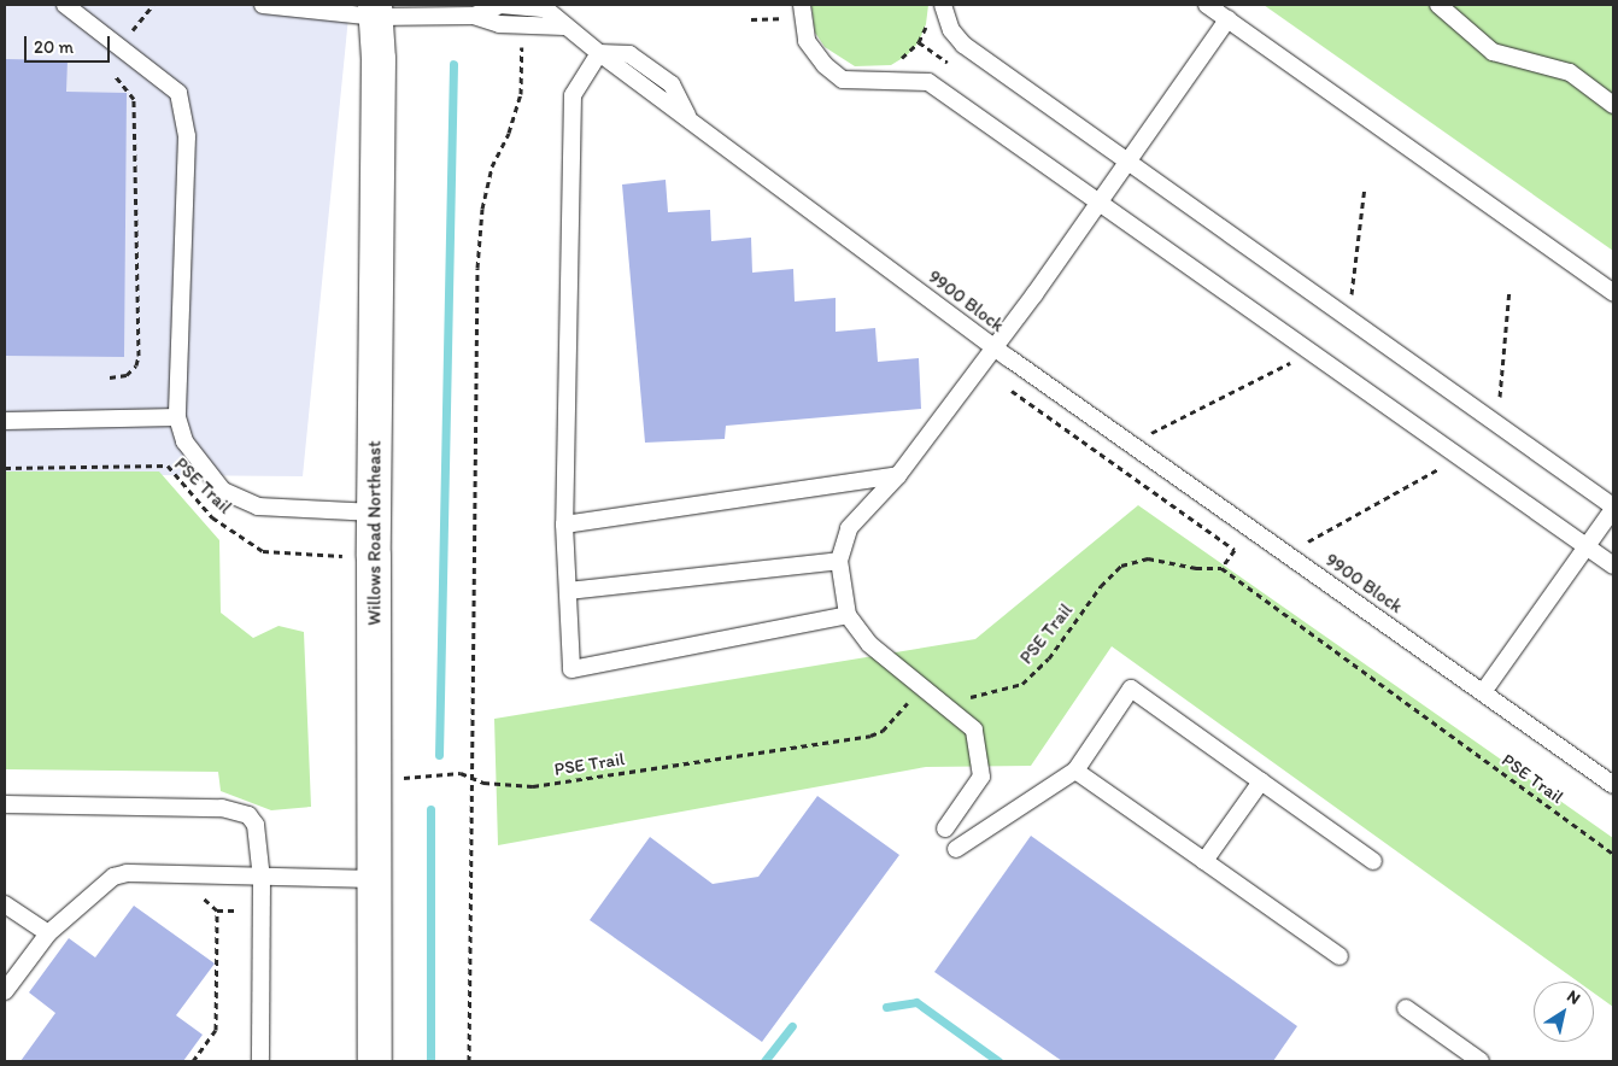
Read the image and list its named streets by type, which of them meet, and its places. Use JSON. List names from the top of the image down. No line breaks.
{"streets":{"main road":["Willows Road Northeast"],"lane":["9900 Block"],"path":["PSE Trail"]},"crossings":[["PSE Trail","Willows Road Northeast"]],"scale_bar":"20 m","north":"top right"}
